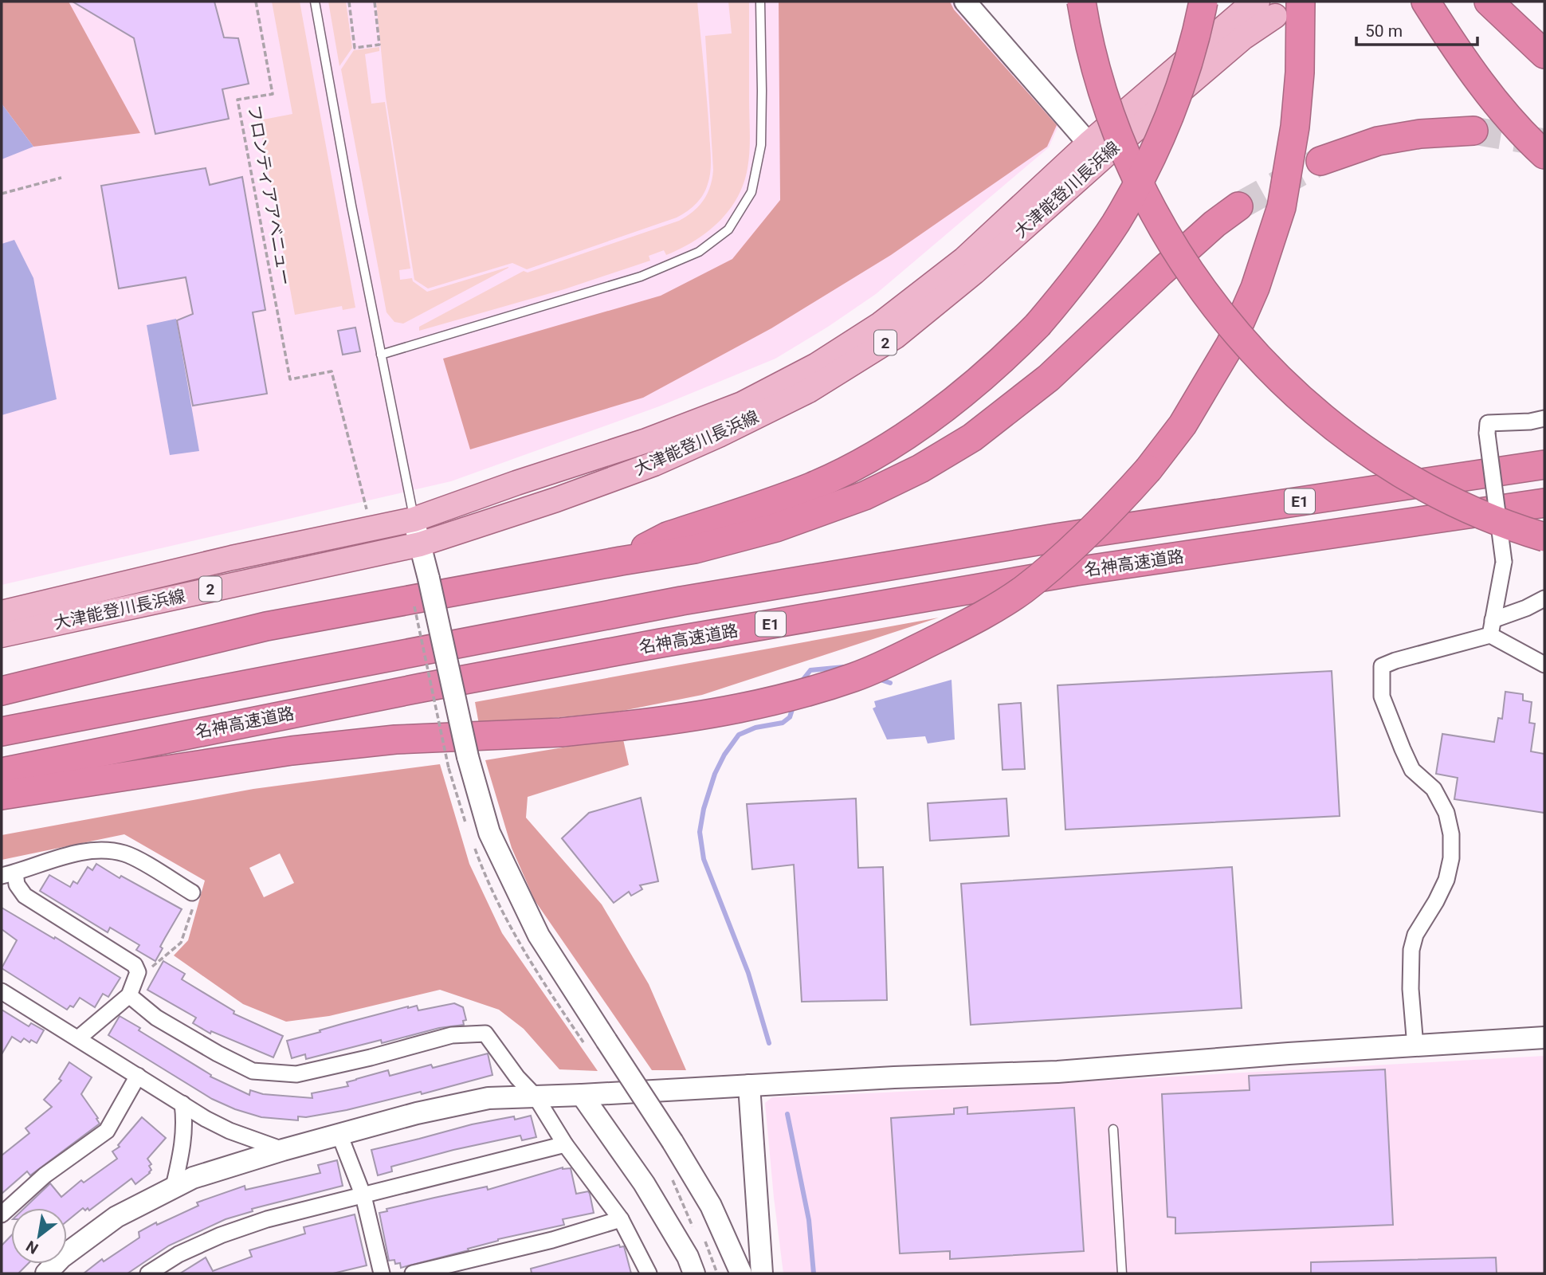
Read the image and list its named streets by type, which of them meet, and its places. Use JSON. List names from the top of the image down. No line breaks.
{"streets":{"highway":["E1","名神高速道路"],"main road":["大津能登川長浜線","2"],"path":["フロンティアアベニュー"]},"scale_bar":"50 m","north":"bottom left"}
